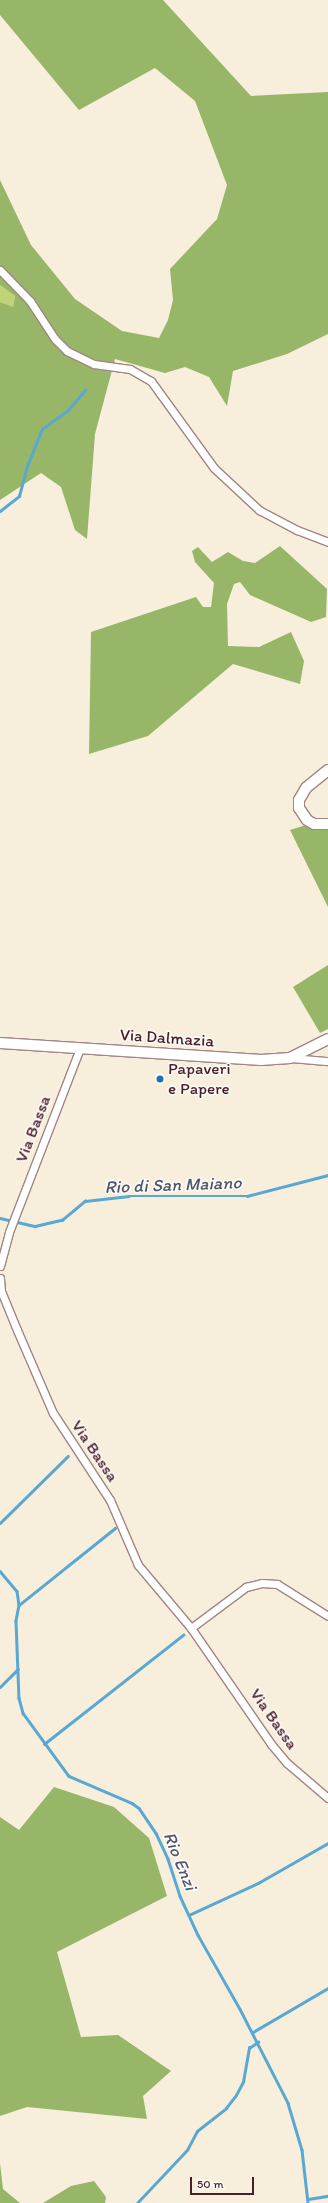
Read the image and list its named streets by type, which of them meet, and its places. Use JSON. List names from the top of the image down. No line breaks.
{"streets":{"main road":["Via Dalmazia"],"street":["Via Bassa"]},"crossings":[["Via Dalmazia","Via Bassa"]],"water":["Rio di San Maiano","Rio Enzi"],"places":["Papaveri e Papere"],"scale_bar":"50 m"}
